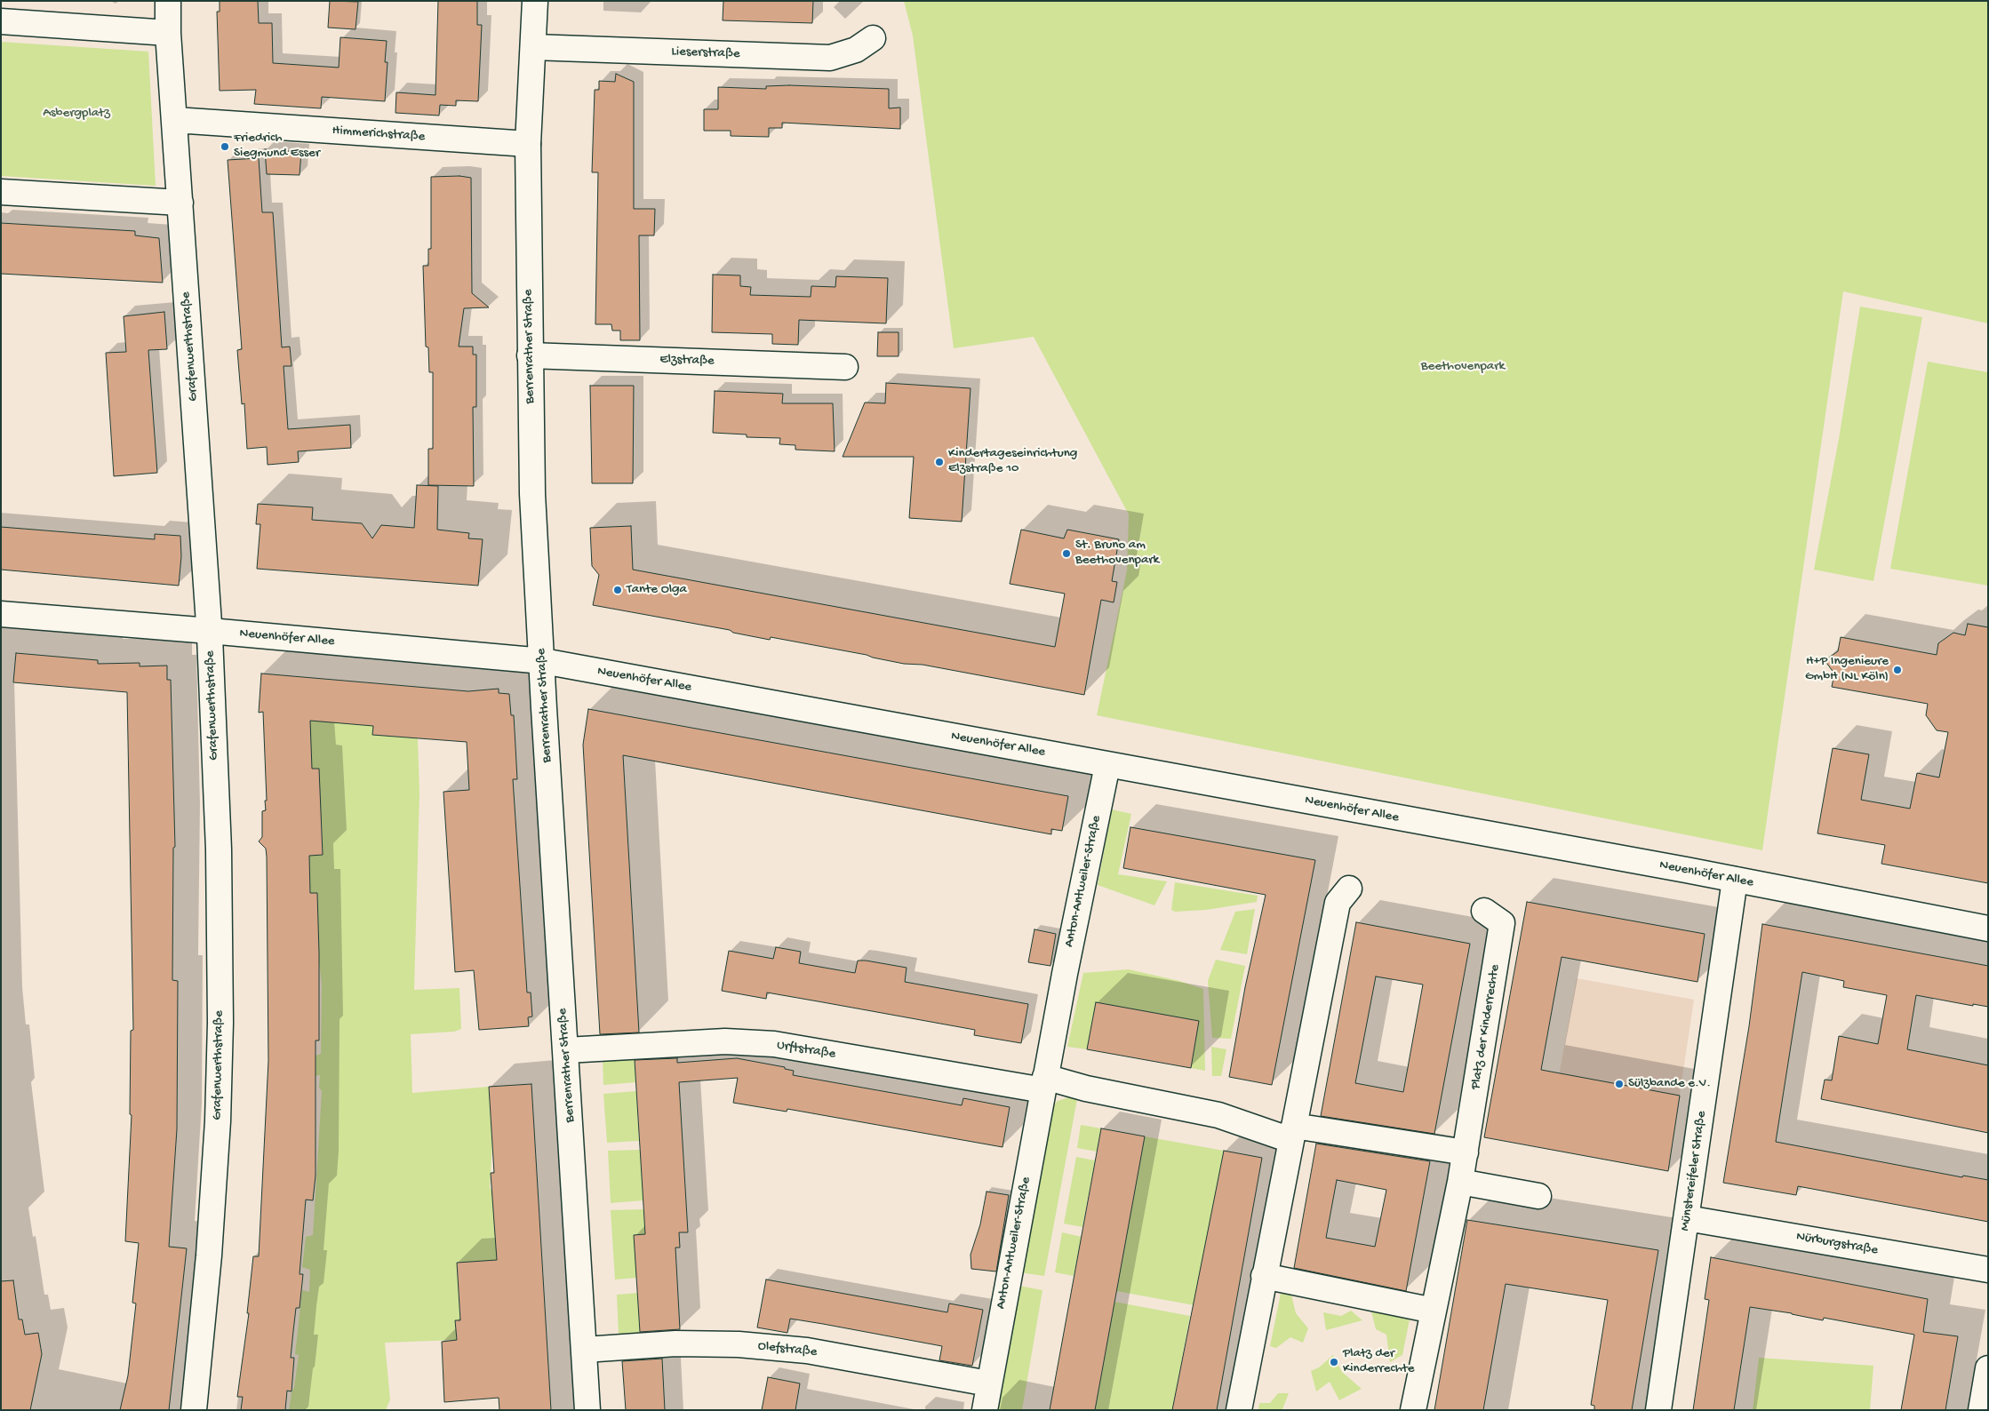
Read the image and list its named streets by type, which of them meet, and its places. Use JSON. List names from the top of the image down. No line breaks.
{"streets":{"street":["Lieserstraße","Himmerichstraße","Grafenwerthstraße","Berrenrather Straße","Elzstraße","Neuenhöfer Allee","Anton-Antweiler-Straße","Platz der Kinderrechte","Urftstraße","Münstereifeler Straße","Nürburgstraße","Olefstraße"]},"crossings":[["Lieserstraße","Berrenrather Straße"],["Himmerichstraße","Grafenwerthstraße"],["Himmerichstraße","Berrenrather Straße"],["Grafenwerthstraße","Neuenhöfer Allee"],["Berrenrather Straße","Elzstraße"],["Berrenrather Straße","Neuenhöfer Allee"],["Berrenrather Straße","Urftstraße"],["Berrenrather Straße","Olefstraße"],["Neuenhöfer Allee","Anton-Antweiler-Straße"],["Neuenhöfer Allee","Münstereifeler Straße"],["Anton-Antweiler-Straße","Urftstraße"],["Anton-Antweiler-Straße","Olefstraße"],["Münstereifeler Straße","Nürburgstraße"]],"parks":["Asbergplatz","Beethovenpark"],"places":["Friedrich Siegmund Esser","Kindertageseinrichtung Elzstraße 10","St. Bruno am Beethovenpark","Tante Olga","H+P Ingenieure GmbH (NL Köln)","Sülzbande e.V.","Platz der Kinderrechte"]}
